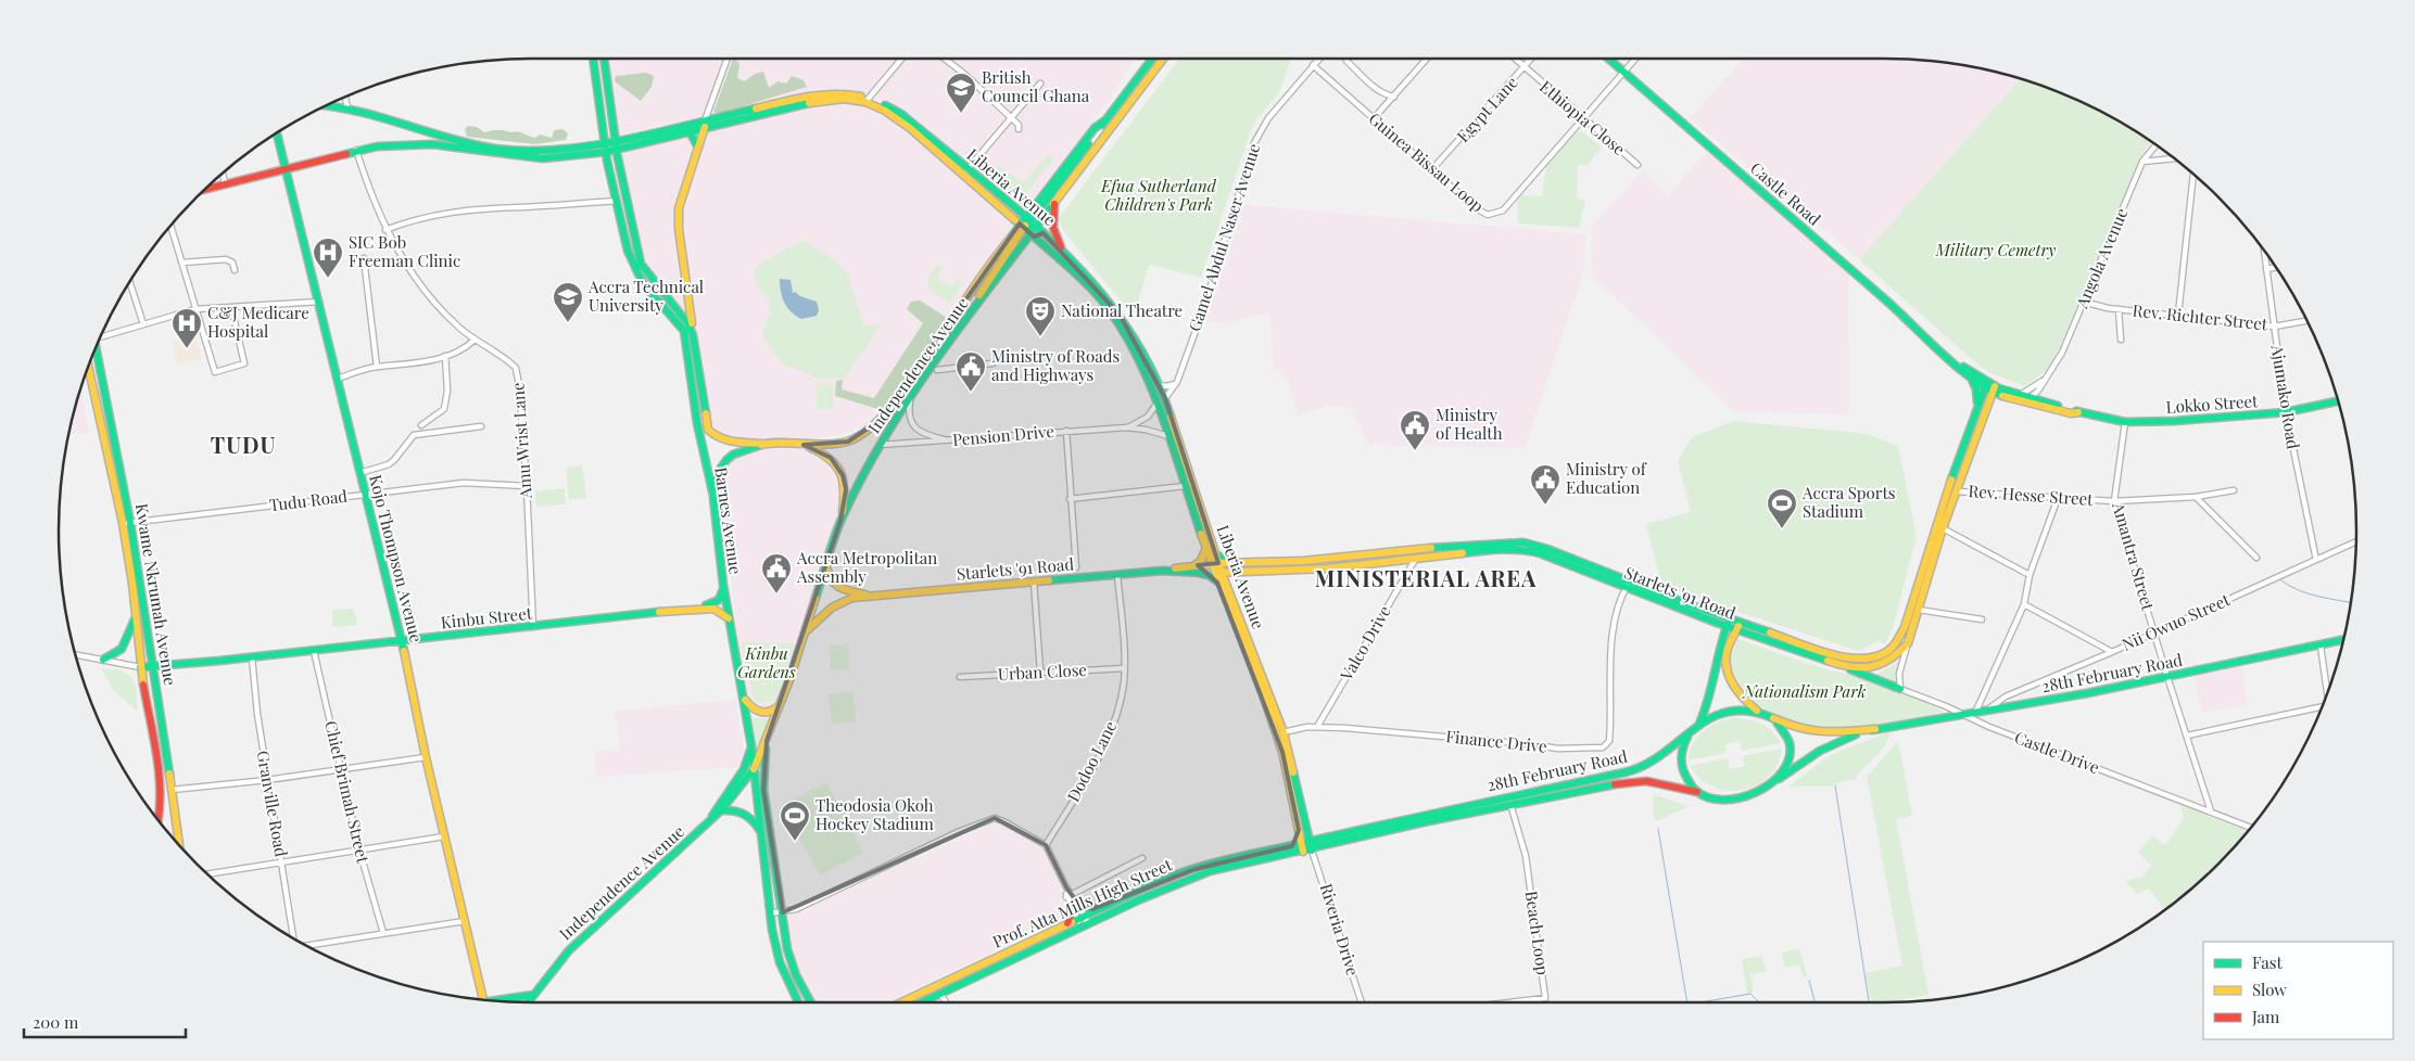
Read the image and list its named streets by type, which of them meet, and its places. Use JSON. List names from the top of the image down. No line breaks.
{"streets":{"main road":["Liberia Avenue","Castle Road","Independence Avenue","Lokko Street","Barnes Avenue","Kojo Thompson Avenue","Starlets '91 Road","Kwame Nkrumah Avenue","Kinbu Street","28th February Road","Prof. Atta Mills High Street"],"street":["Egypt Lane","Ethiopia Close","Guinea Bissau Loop","Gamel Abdul Naser Avenue","Angola Avenue","Rev. Richter Street","Ajumako Road","Pension Drive","Amu Wrist Lane","Rev. Hesse Street","Tudu Road","Amantra Street","Nii Owuo Street","Valco Drive","Urban Close","Finance Drive","Castle Drive","Dodoo Lane","Chief Brimah Street","Granville Road","Riveria Drive","Beach Loop"]},"crossings":[["Egypt Lane","Ethiopia Close"],["Egypt Lane","Guinea Bissau Loop"],["Ethiopia Close","Guinea Bissau Loop"],["Guinea Bissau Loop","Castle Road"],["Guinea Bissau Loop","Gamel Abdul Naser Avenue"],["Liberia Avenue","Gamel Abdul Naser Avenue"],["Liberia Avenue","Independence Avenue"],["Liberia Avenue","Pension Drive"],["Liberia Avenue","Amu Wrist Lane"],["Liberia Avenue","Barnes Avenue"],["Liberia Avenue","Kojo Thompson Avenue"],["Liberia Avenue","Starlets '91 Road"],["Liberia Avenue","28th February Road"],["Liberia Avenue","Finance Drive"],["Liberia Avenue","Prof. Atta Mills High Street"],["Liberia Avenue","Riveria Drive"],["Castle Road","Lokko Street"],["Castle Road","Starlets '91 Road"],["Angola Avenue","Rev. Richter Street"],["Angola Avenue","Lokko Street"],["Rev. Richter Street","Ajumako Road"],["Independence Avenue","Pension Drive"],["Independence Avenue","Barnes Avenue"],["Independence Avenue","Starlets '91 Road"],["Ajumako Road","Lokko Street"],["Ajumako Road","Nii Owuo Street"],["Lokko Street","Amantra Street"],["Lokko Street","Starlets '91 Road"],["Amu Wrist Lane","Tudu Road"],["Amu Wrist Lane","Kinbu Street"],["Rev. Hesse Street","Amantra Street"],["Rev. Hesse Street","Starlets '91 Road"],["Tudu Road","Kojo Thompson Avenue"],["Tudu Road","Kwame Nkrumah Avenue"],["Amantra Street","Nii Owuo Street"],["Amantra Street","28th February Road"],["Amantra Street","Castle Drive"],["Kojo Thompson Avenue","Kinbu Street"],["Starlets '91 Road","Valco Drive"],["Starlets '91 Road","28th February Road"],["Starlets '91 Road","Finance Drive"],["Starlets '91 Road","Dodoo Lane"],["Kwame Nkrumah Avenue","Kinbu Street"],["Kinbu Street","Chief Brimah Street"],["Kinbu Street","Granville Road"],["Nii Owuo Street","28th February Road"],["Valco Drive","Finance Drive"],["Urban Close","Dodoo Lane"],["28th February Road","Castle Drive"],["28th February Road","Prof. Atta Mills High Street"],["28th February Road","Riveria Drive"],["28th February Road","Beach Loop"]],"districts":["TUDU","MINISTERIAL AREA"],"parks":["Efua Sutherland Children's Park","Military Cemetry","Kinbu Gardens","Nationalism Park"],"places":{"school or university":["British Council Ghana","Accra Technical University"],"hospital":["SIC Bob Freeman Clinic","C&J Medicare Hospital"],"theatre":["National Theatre"],"public building":["Ministry of Roads and Highways","Ministry of Health","Ministry of Education","Accra Metropolitan Assembly"],"sports":["Accra Sports Stadium","Theodosia Okoh Hockey Stadium"]},"legend":["Fast","Slow","Jam"],"scale_bar":"200 m"}
